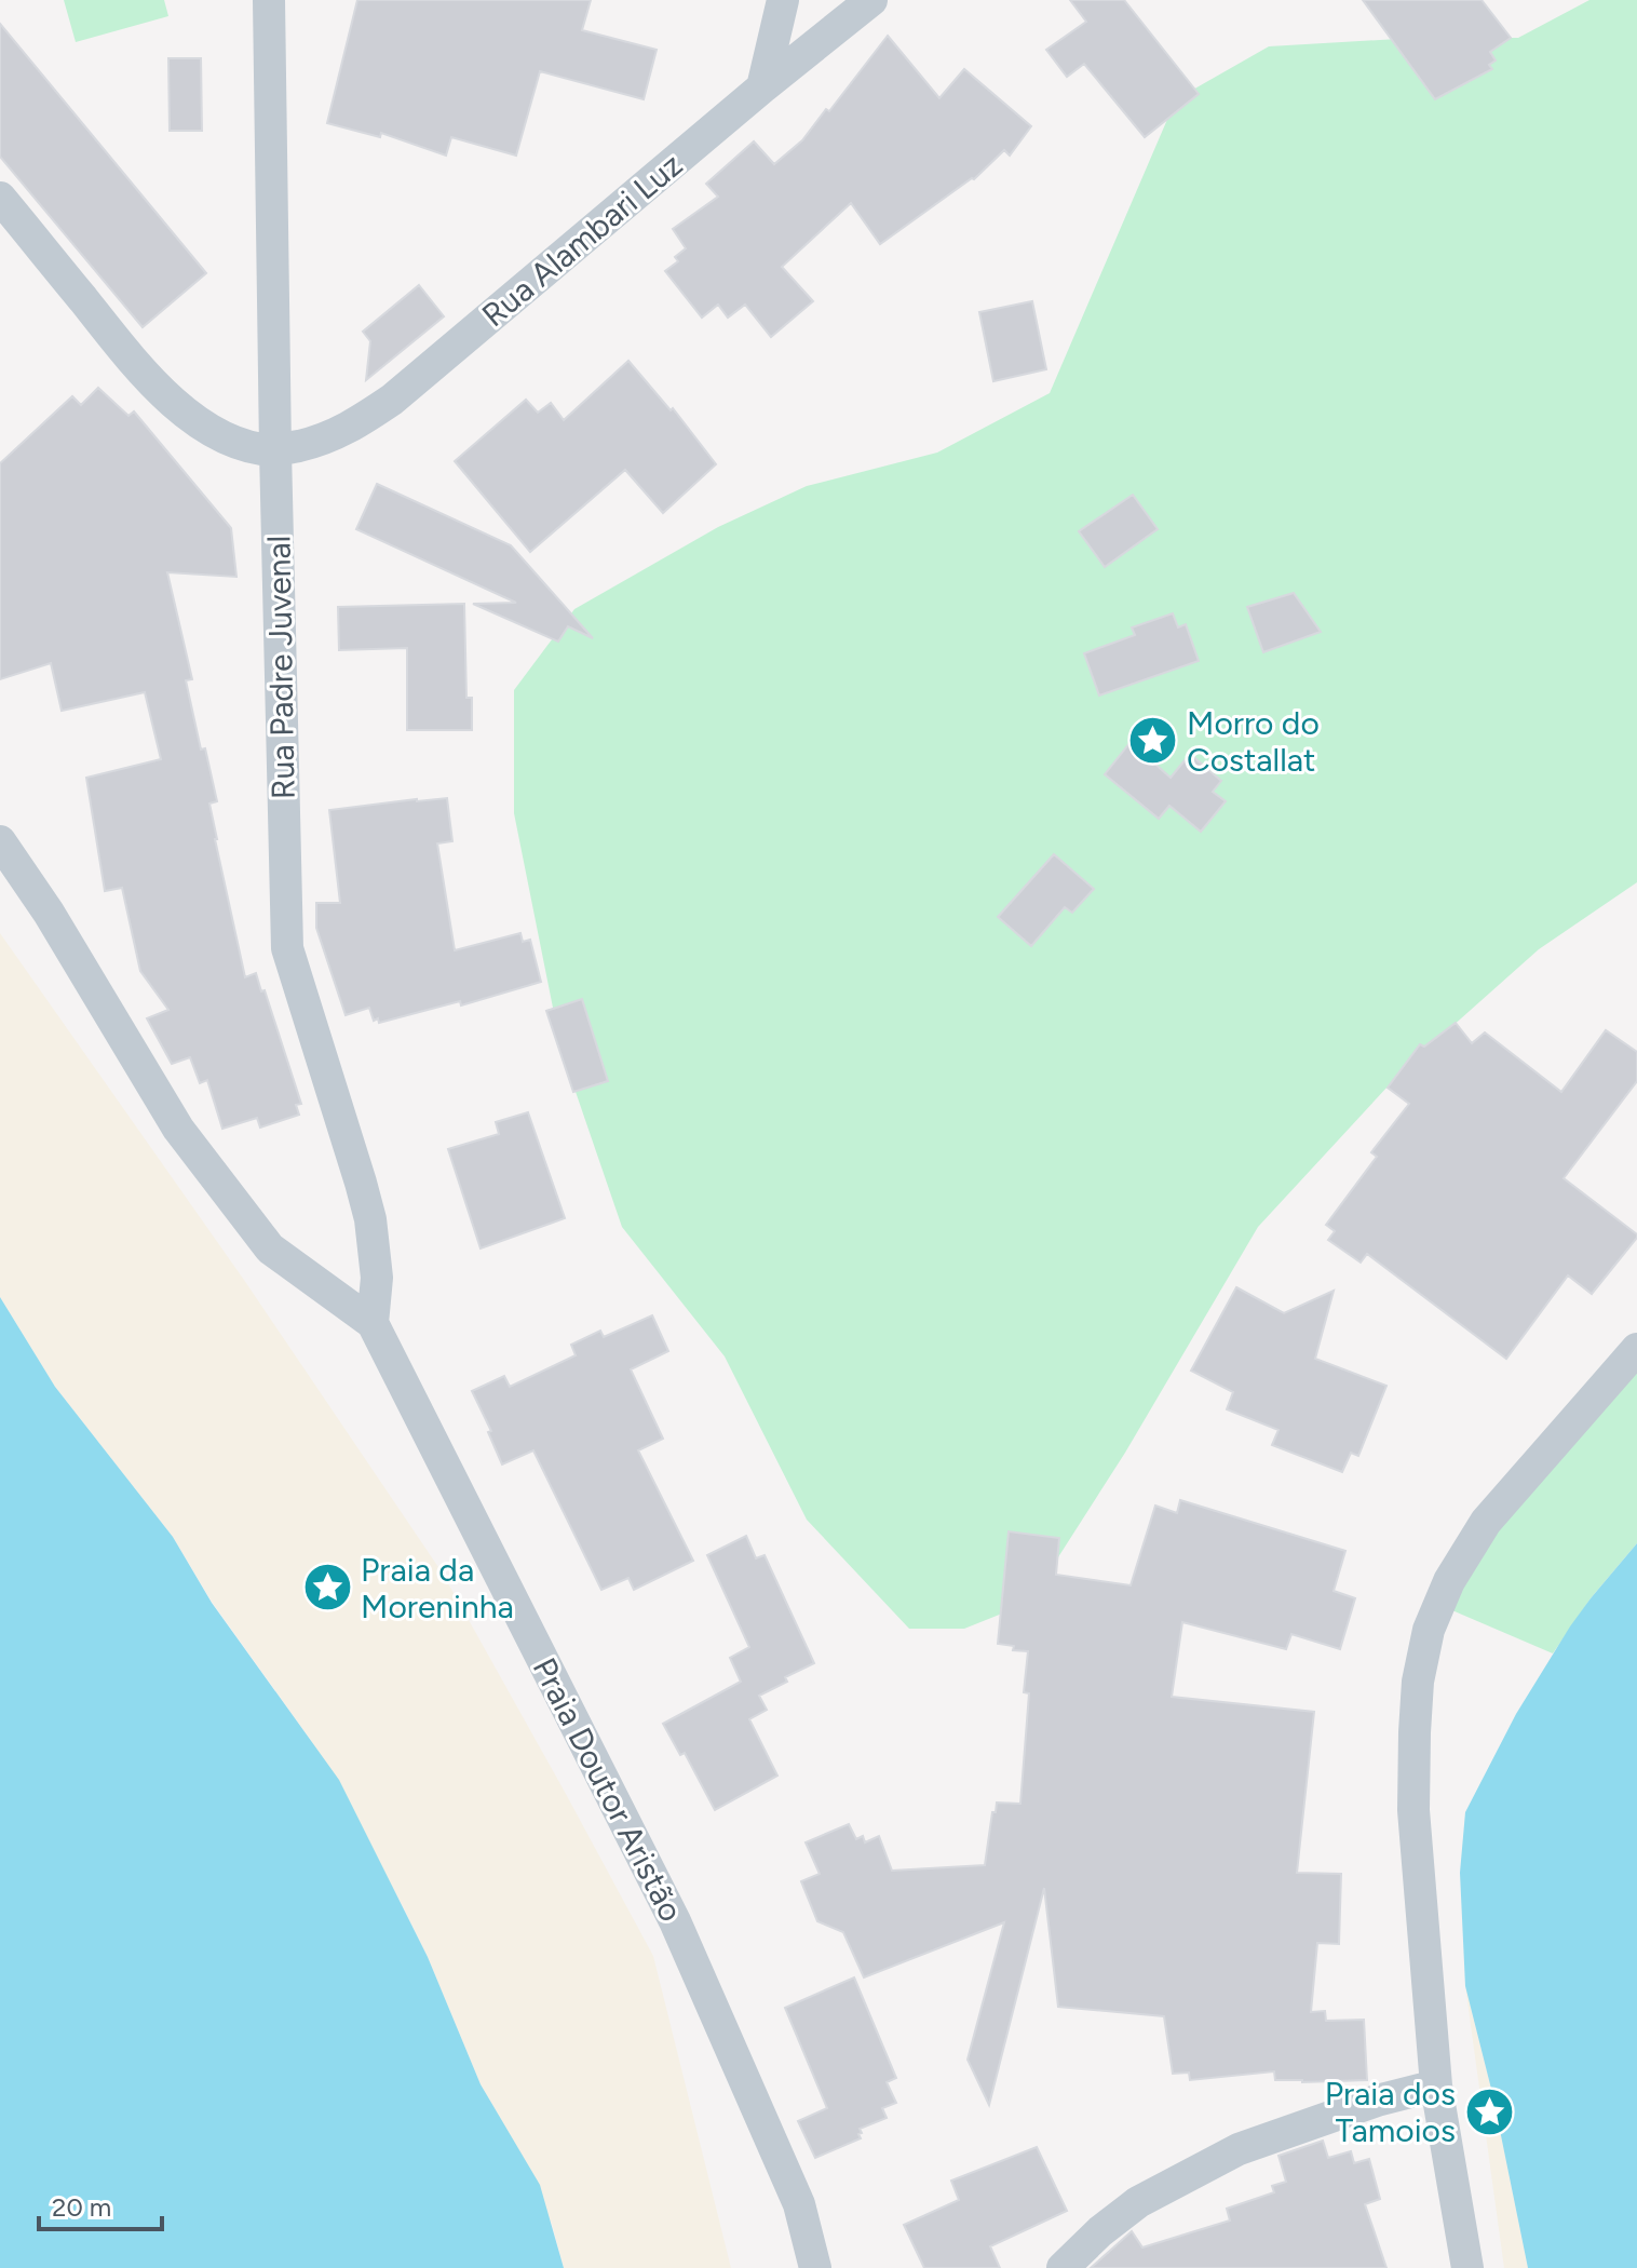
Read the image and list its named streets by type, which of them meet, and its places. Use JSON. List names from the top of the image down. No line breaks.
{"streets":{"street":["Rua Alambari Luz","Rua Padre Juvenal","Praia Doutor Aristão"]},"crossings":[["Rua Alambari Luz","Rua Padre Juvenal"],["Rua Padre Juvenal","Praia Doutor Aristão"]],"places":{"place":["Morro do Costallat","Praia da Moreninha","Praia dos Tamoios"]},"scale_bar":"20 m"}
